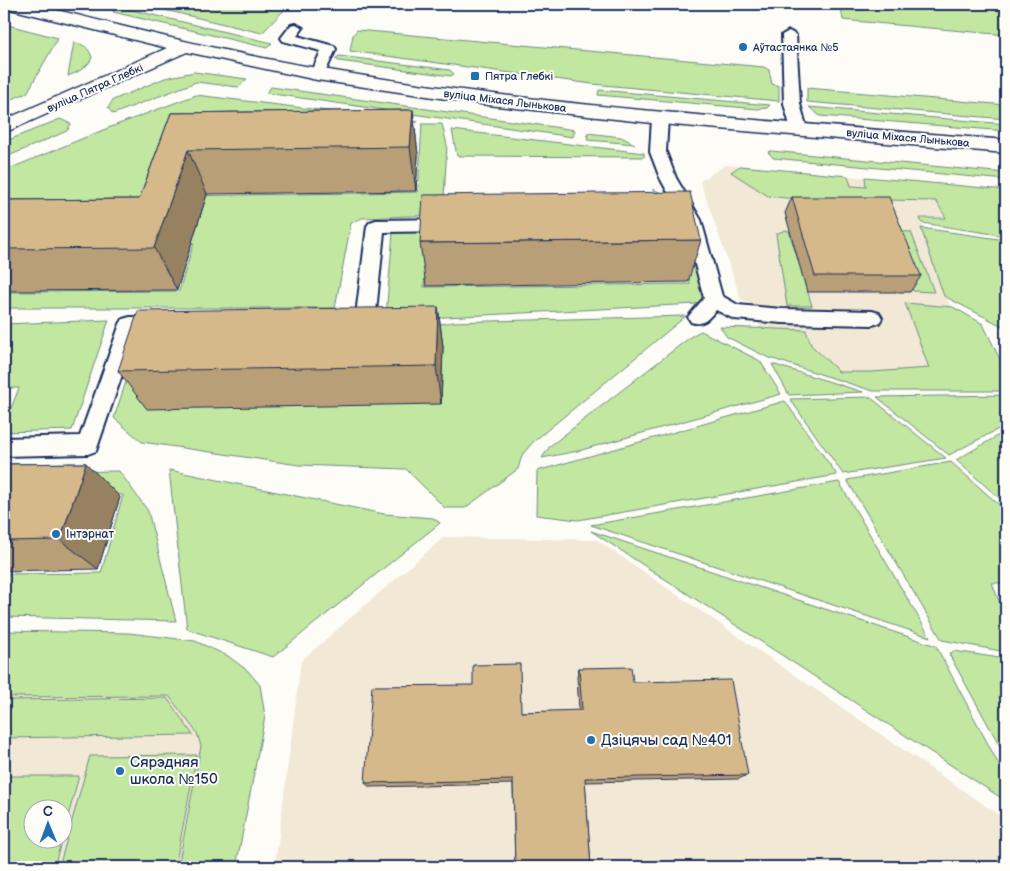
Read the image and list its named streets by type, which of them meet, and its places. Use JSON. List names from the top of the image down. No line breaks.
{"streets":{"street":["вуліца Пятра Глебкі","вуліца Міхася Лынькова"]},"crossings":[["вуліца Пятра Глебкі","вуліца Міхася Лынькова"]],"places":{"other":["Аўтастаянка №5","Інтэрнат","Дзіцячы сад №401","Сярэдняя школа №150"],"transit":["Пятра Глебкі"]},"north":"top"}
